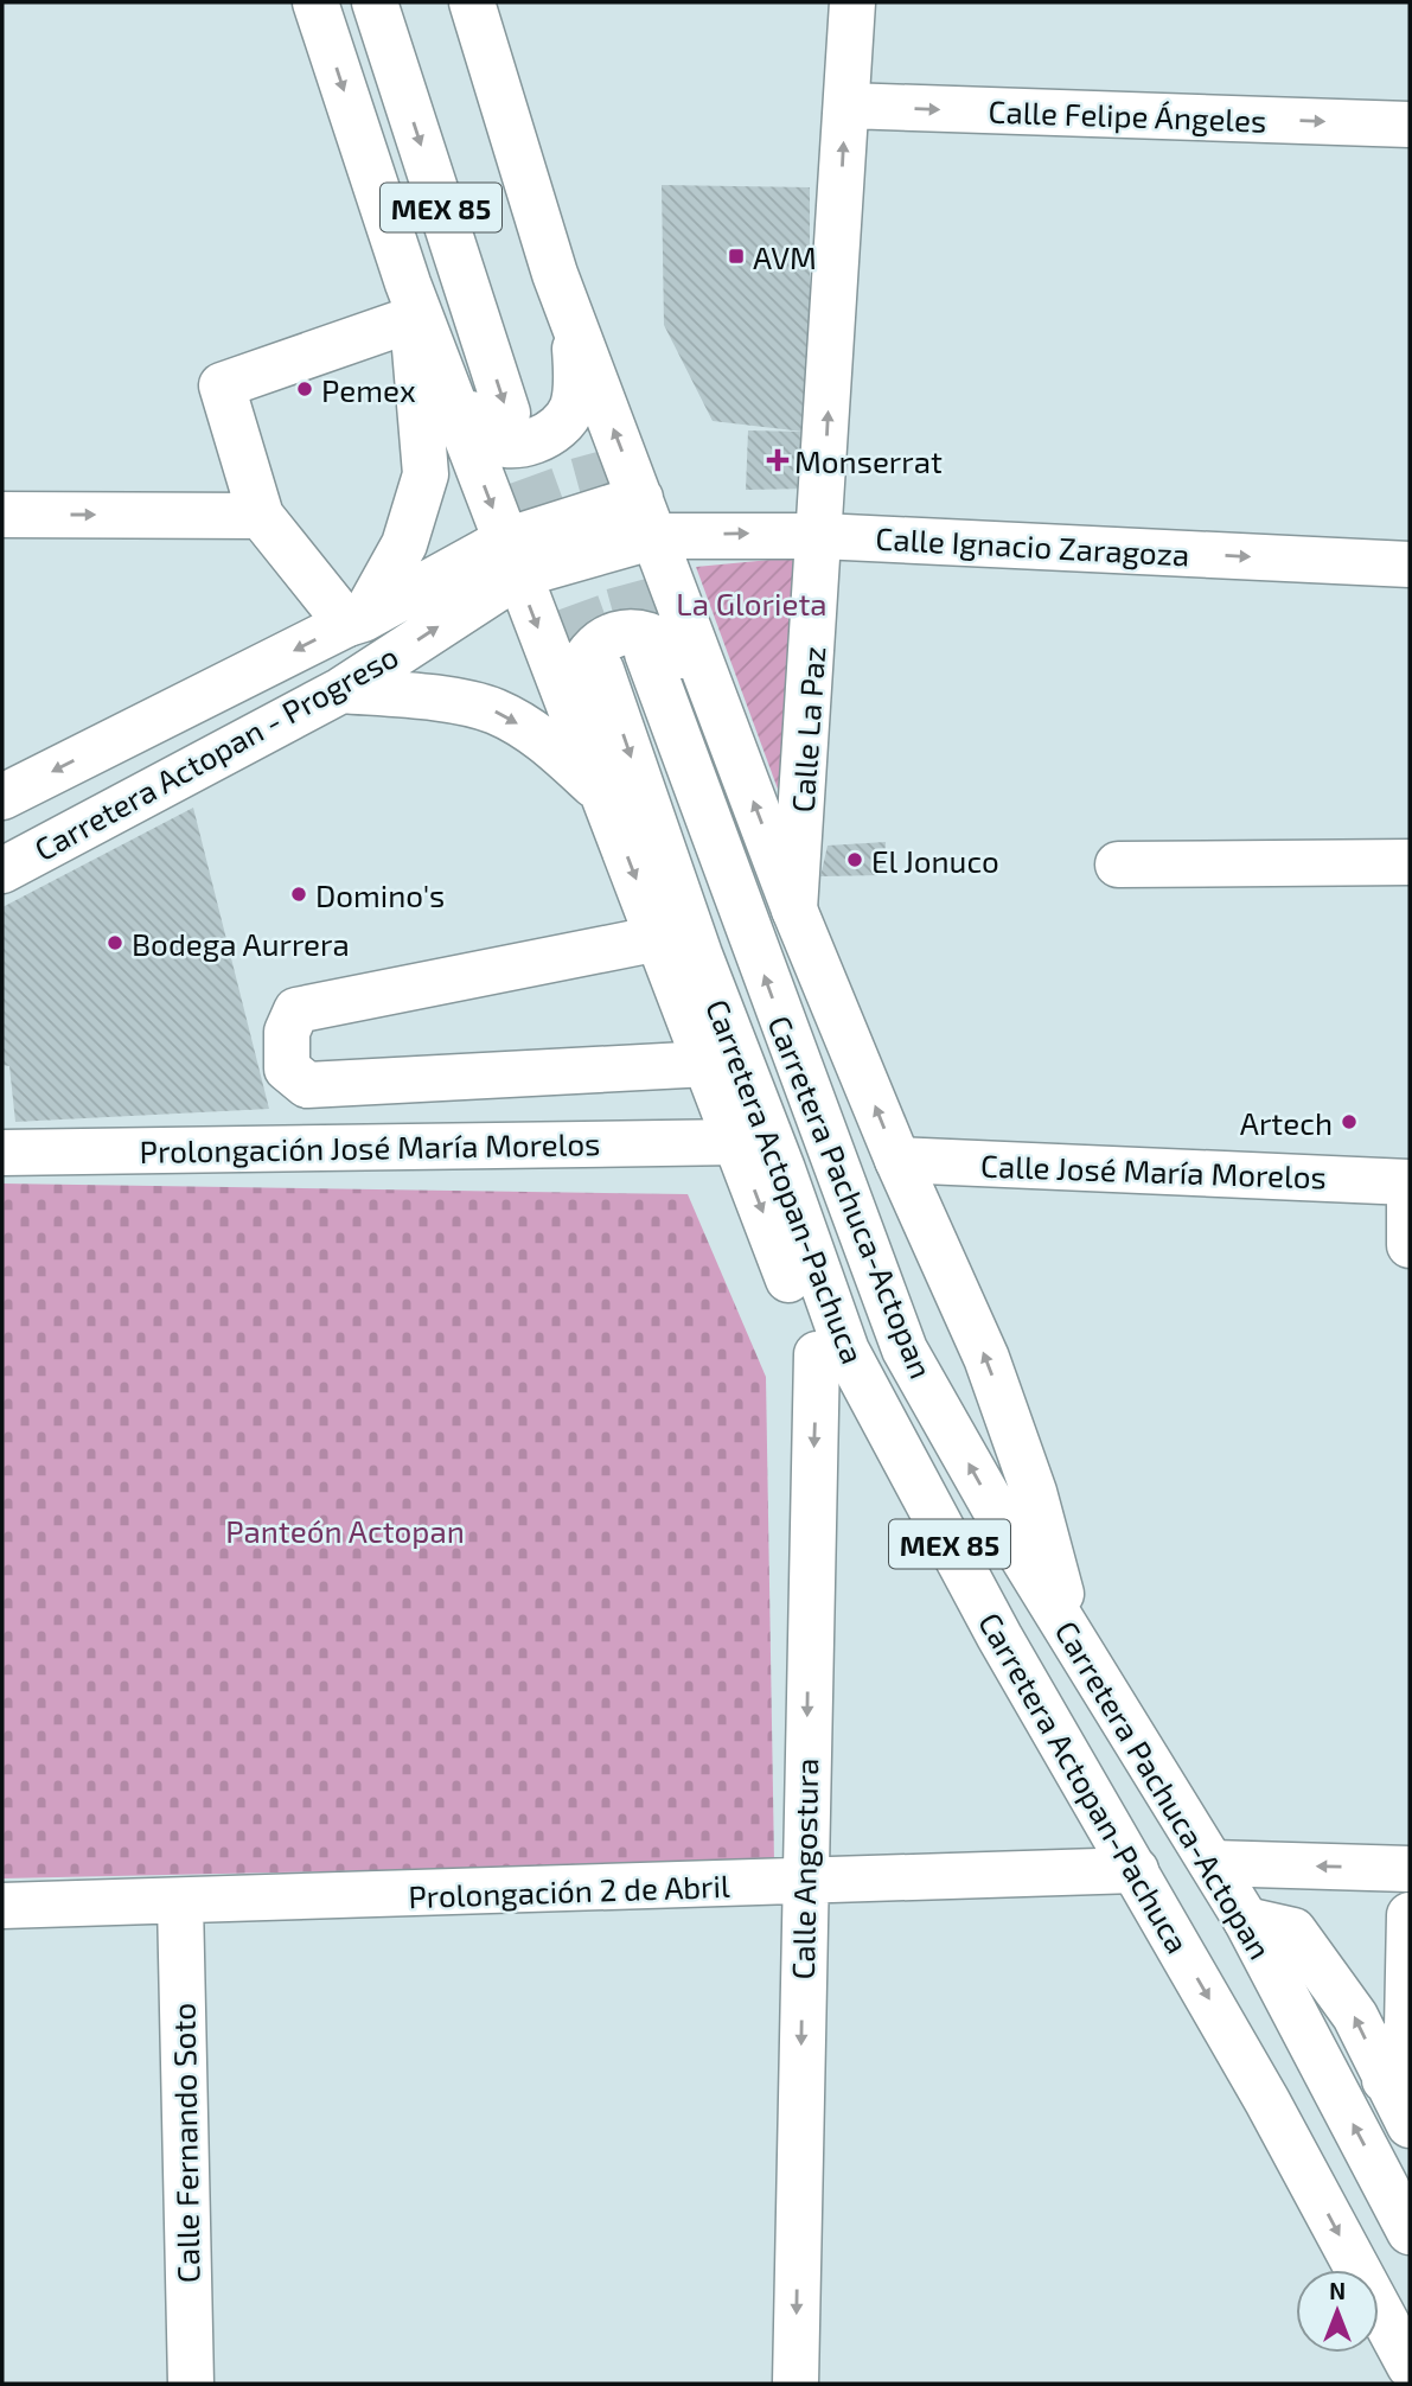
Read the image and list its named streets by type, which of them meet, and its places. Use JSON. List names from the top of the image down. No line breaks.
{"streets":{"main road":["Calle Felipe Ángeles","MEX 85","Calle Ignacio Zaragoza","Calle La Paz","Carretera Actopan - Progreso","Prolongación José María Morelos","Calle José María Morelos","Carretera Actopan-Pachuca","Carretera Pachuca-Actopan","Calle Angostura","Prolongación 2 de Abril","Calle Fernando Soto"]},"crossings":[["Calle Felipe Ángeles","Calle La Paz"],["Calle Ignacio Zaragoza","Calle La Paz"],["Calle Ignacio Zaragoza","Carretera Actopan - Progreso"],["Carretera Actopan-Pachuca","Prolongación 2 de Abril"],["Calle Angostura","Prolongación 2 de Abril"],["Prolongación 2 de Abril","Calle Fernando Soto"]],"one_way":["Calle Felipe Ángeles","Calle Angostura"],"parks":["La Glorieta","Panteón Actopan"],"places":{"transit":["AVM"],"other":["Pemex","El Jonuco","Domino's","Bodega Aurrera","Artech"],"health":["Monserrat"]},"north":"top"}
